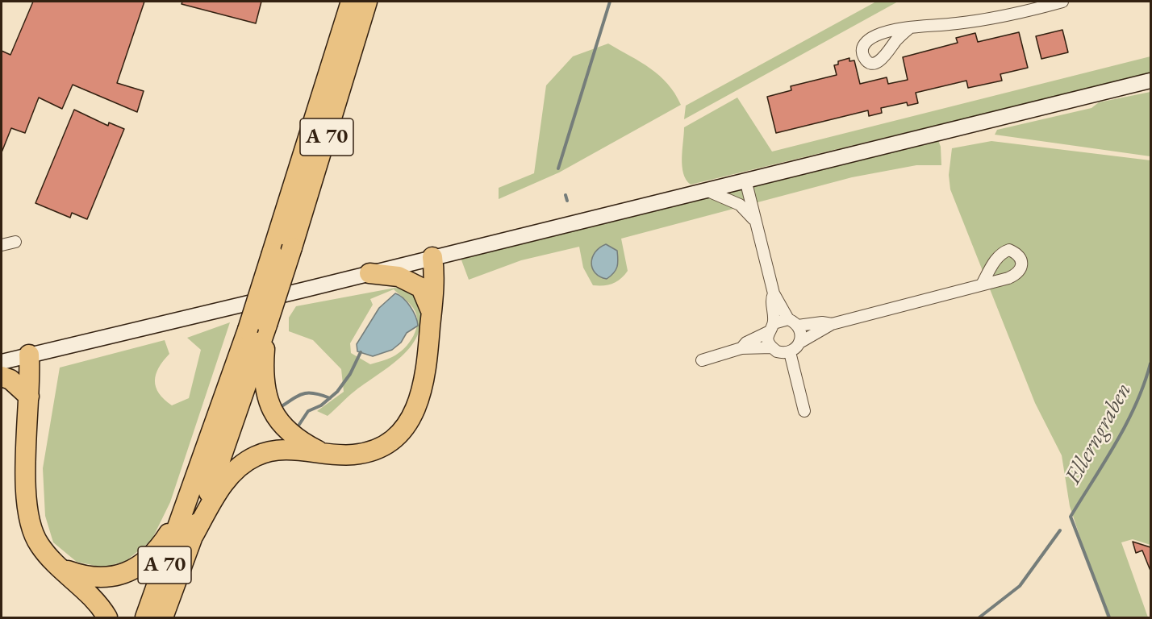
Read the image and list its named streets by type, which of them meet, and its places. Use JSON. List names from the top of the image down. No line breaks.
{"streets":{"highway":["A 70"]},"water":["Ellerngraben"]}
